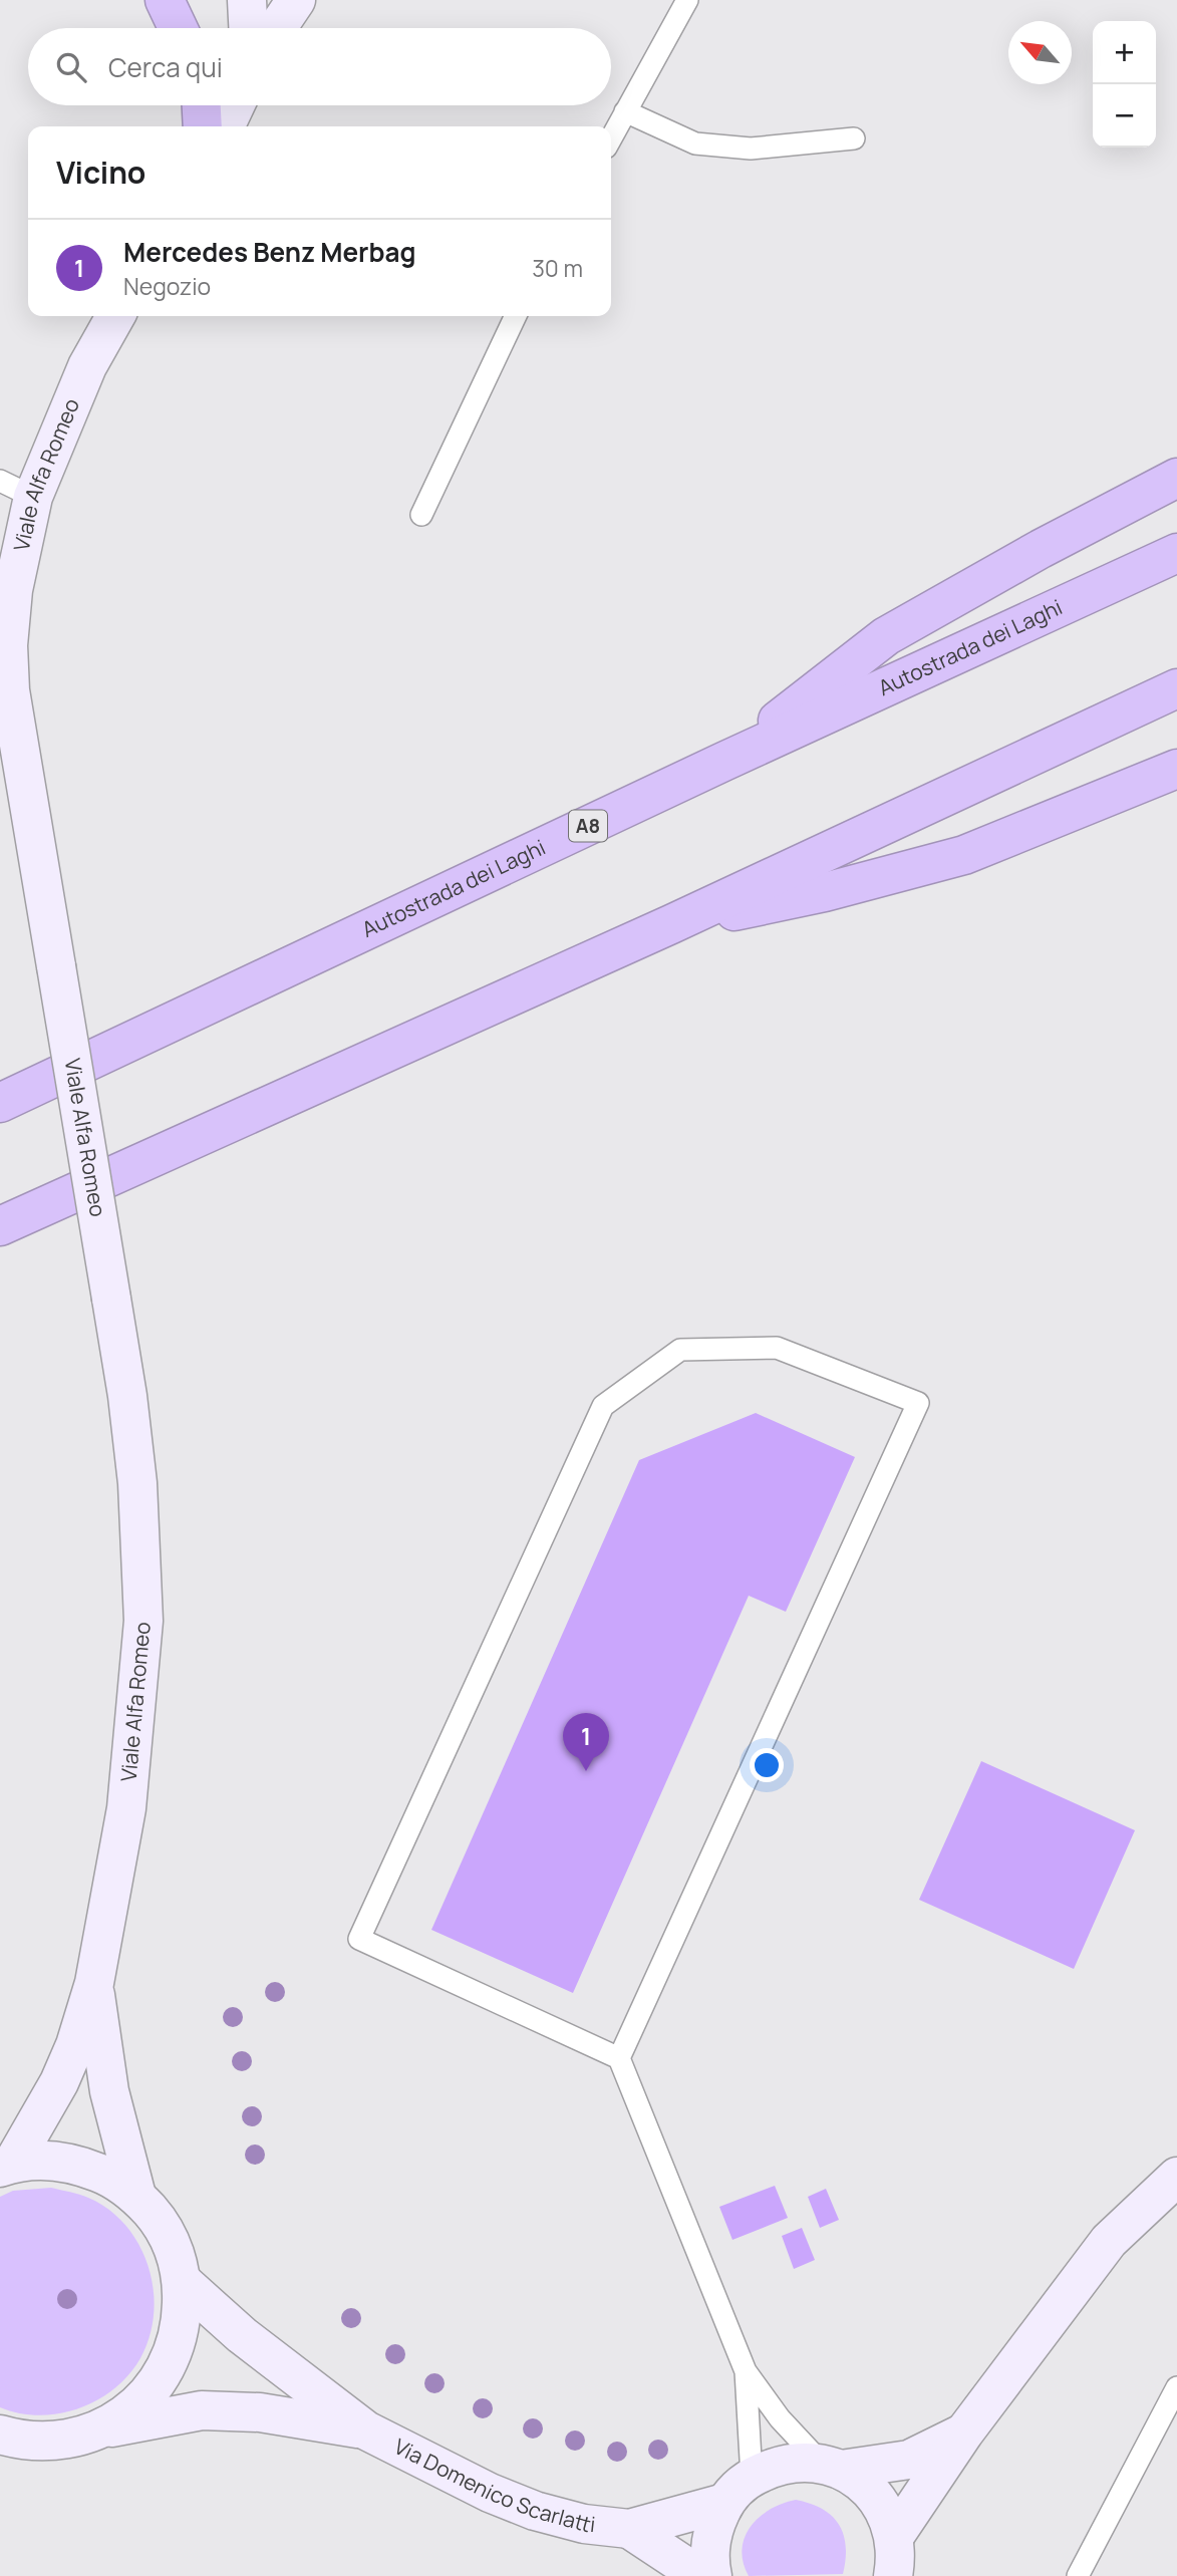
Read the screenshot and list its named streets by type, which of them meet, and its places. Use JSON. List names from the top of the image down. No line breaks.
{"streets":{"highway":["Autostrada dei Laghi","A8"],"main road":["Viale Alfa Romeo","Via Domenico Scarlatti"]},"north":"top left","page":{"map_buttons":["+","−"],"search":"Cerca qui","heading":"Vicino","list":[{"mark":"1","name":"Mercedes Benz Merbag","note":"Negozio","value":"30 m"}],"pins":"1"}}
